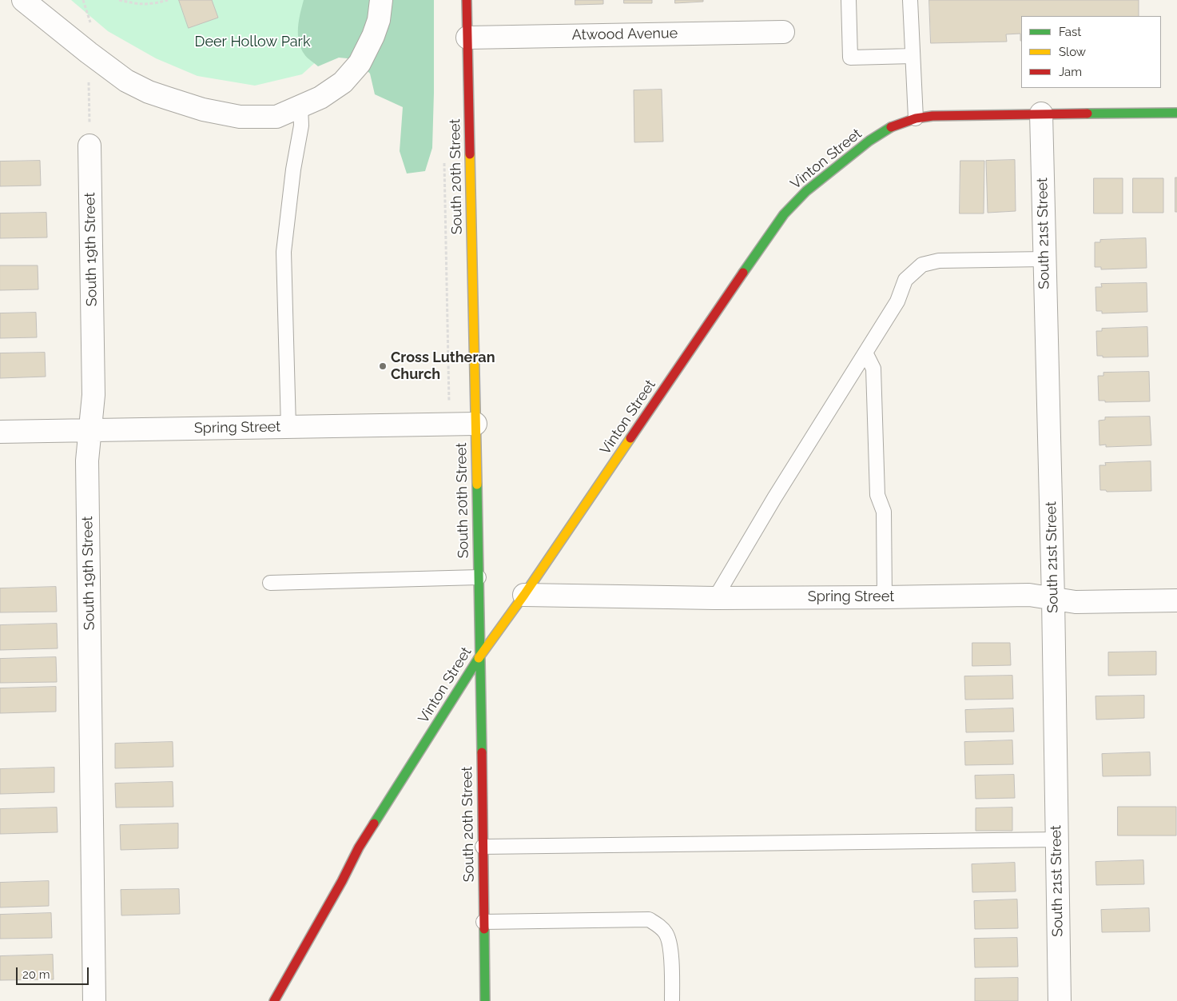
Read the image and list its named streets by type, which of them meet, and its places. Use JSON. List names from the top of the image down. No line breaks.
{"streets":{"main road":["Vinton Street","South 20th Street"],"street":["Atwood Avenue","South 21st Street","South 19th Street","Spring Street"]},"crossings":[["Atwood Avenue","South 20th Street"],["Vinton Street","South 20th Street"],["Vinton Street","South 21st Street"],["Vinton Street","Spring Street"],["South 20th Street","Spring Street"],["South 21st Street","Spring Street"],["South 19th Street","Spring Street"]],"parks":["Deer Hollow Park"],"places":["Cross Lutheran Church"],"legend":["Fast","Slow","Jam"],"scale_bar":"20 m"}
